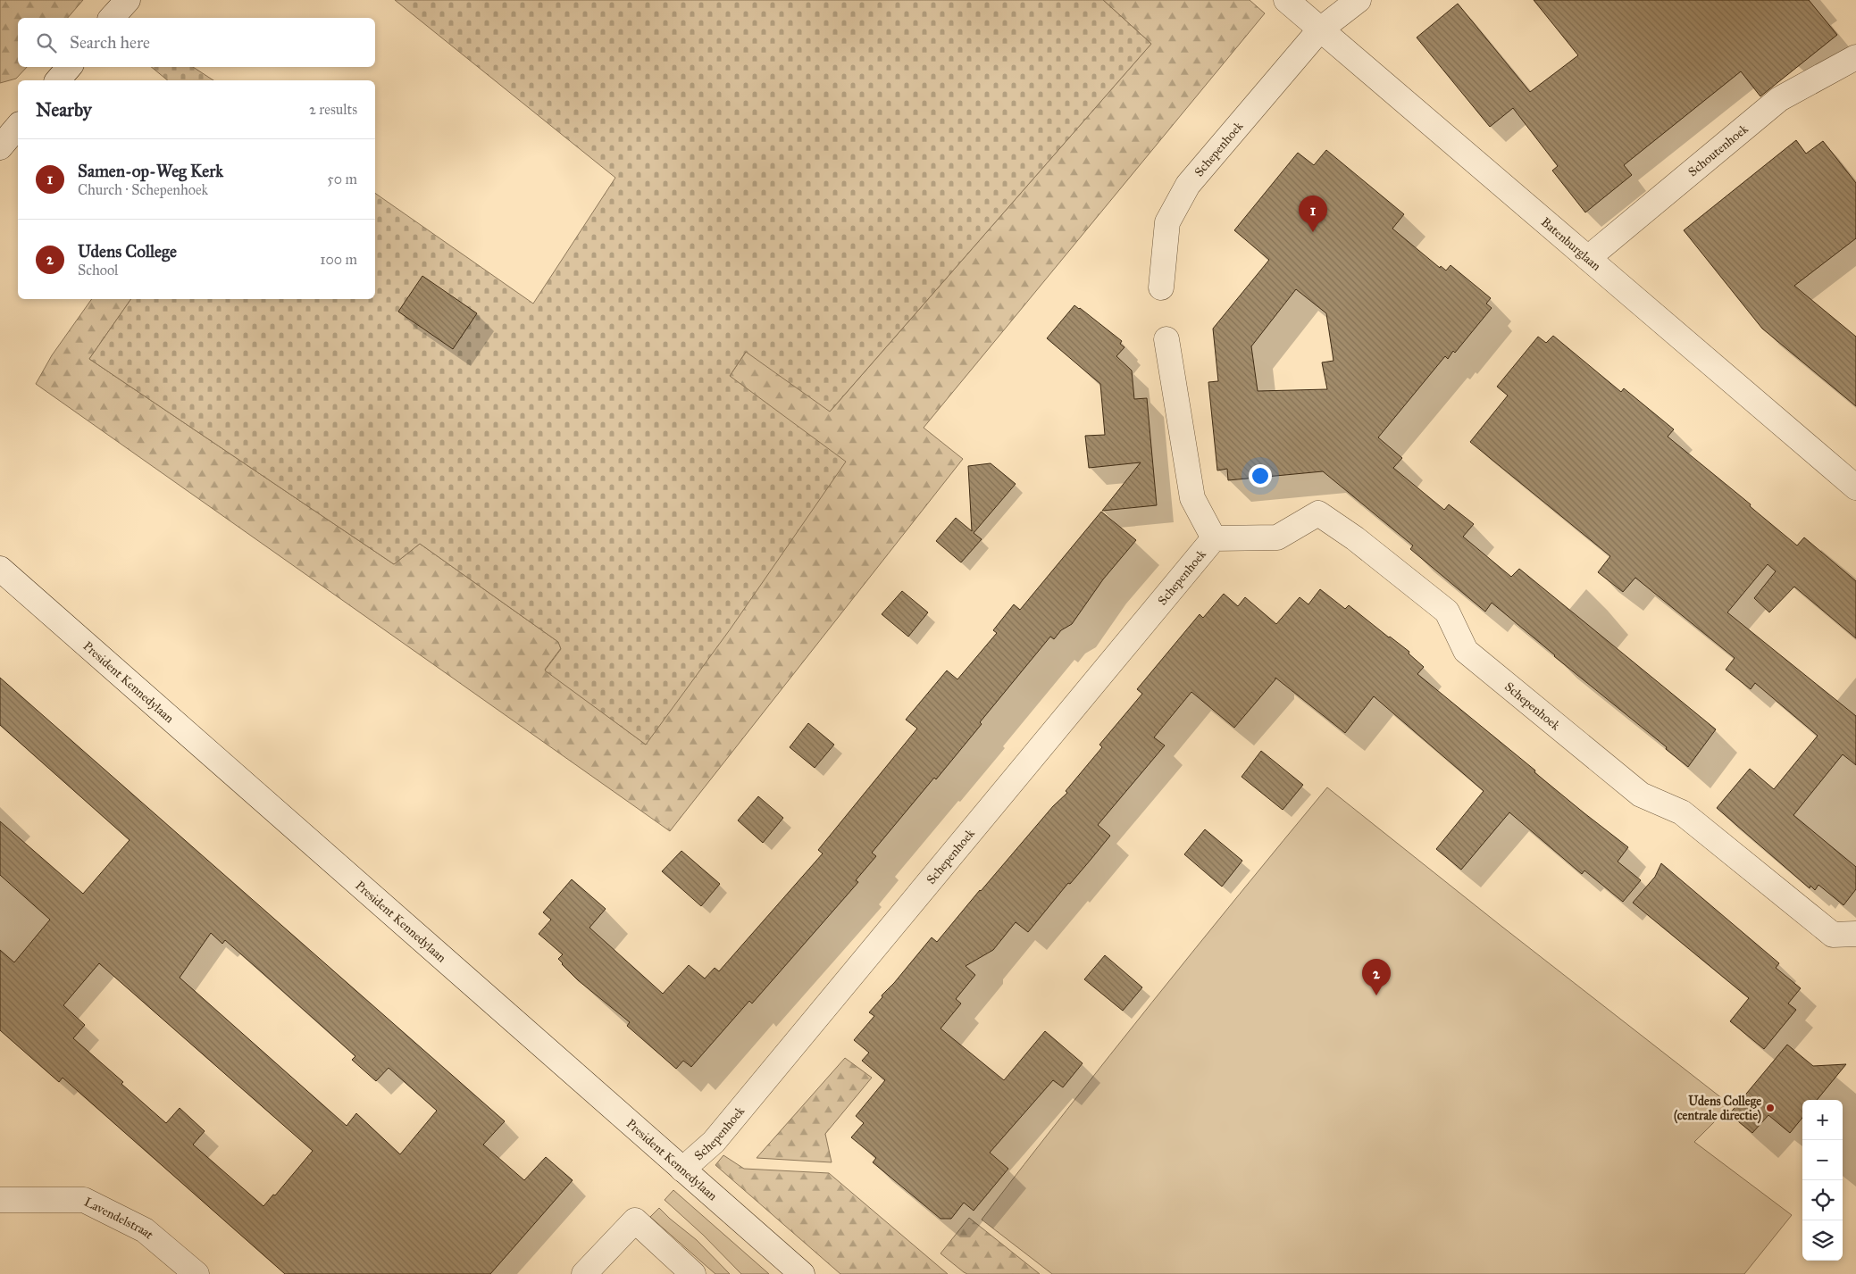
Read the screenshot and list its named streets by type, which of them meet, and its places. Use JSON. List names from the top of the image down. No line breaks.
{"streets":{"street":["Schepenhoek","Schoutenhoek","Batenburglaan","President Kennedylaan","Lavendelstraat"]},"crossings":[["Schepenhoek","Batenburglaan"],["Schepenhoek","President Kennedylaan"],["Schoutenhoek","Batenburglaan"]],"places":["Udens College (centrale directie)"],"page":{"search":"Search here","heading":["Nearby","2 results"],"list":[{"mark":"1","name":"Samen-op-Weg Kerk","note":"Church · Schepenhoek","value":"50 m"},{"mark":"2","name":"Udens College","note":"School","value":"100 m"}],"pins":["1","2"],"map_buttons":["+","−"]}}
